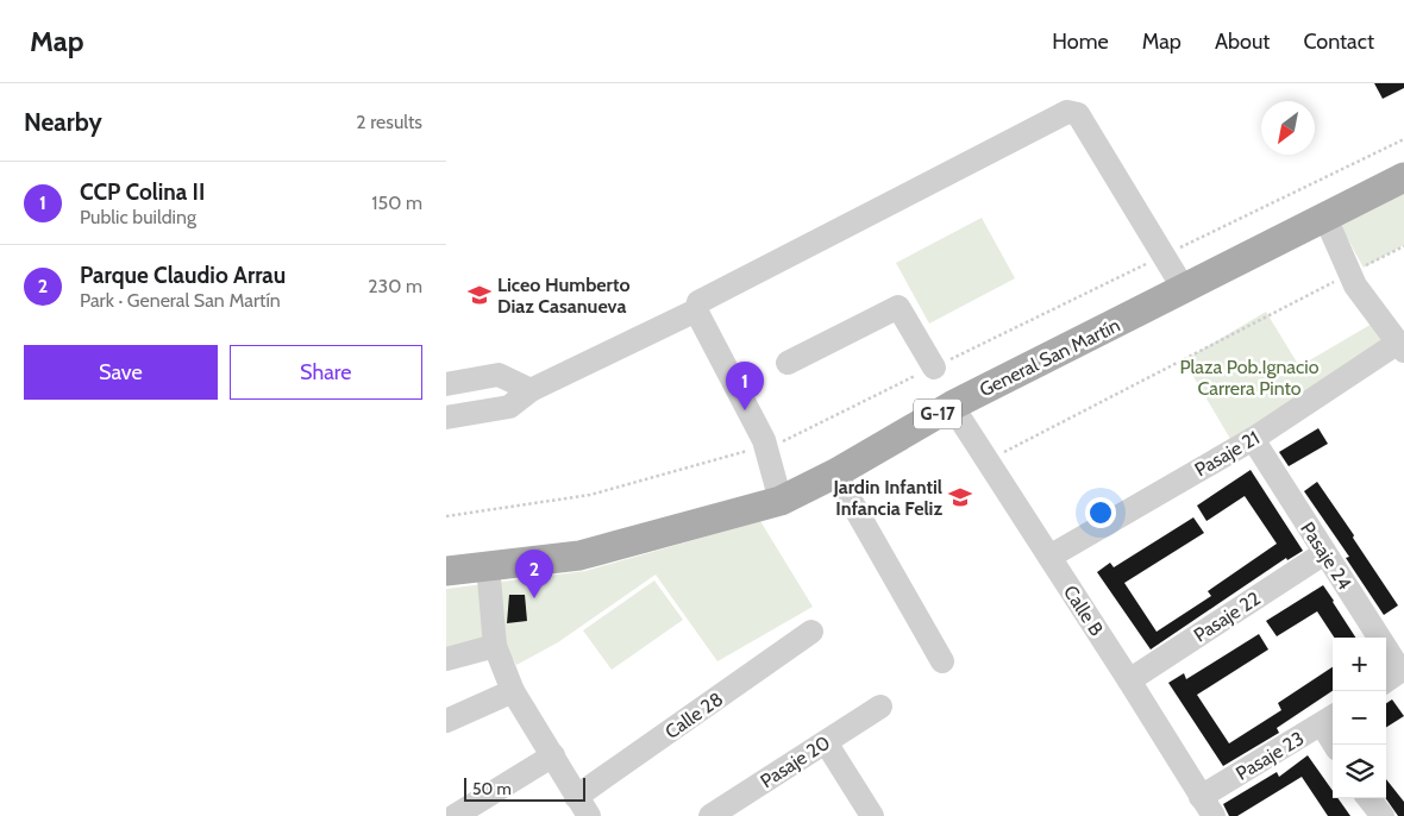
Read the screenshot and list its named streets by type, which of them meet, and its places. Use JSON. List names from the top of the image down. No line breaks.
{"streets":{"main road":["General San Martín","G-17"],"street":["Pasaje 21","Pasaje 24","Calle B","Pasaje 22","Calle 28","Pasaje 23","Pasaje 20"]},"crossings":[["General San Martín","Calle B"],["Pasaje 21","Pasaje 24"],["Pasaje 21","Calle B"],["Pasaje 24","Pasaje 22"],["Calle B","Pasaje 22"],["Calle B","Pasaje 23"]],"parks":["Plaza Pob.Ignacio Carrera Pinto"],"places":{"school or university":["Liceo Humberto Diaz Casanueva","Jardin Infantil Infancia Feliz"]},"scale_bar":"50 m","north":"bottom left","page":{"header":"Map","nav":["Home","Map","About","Contact"],"heading":["Nearby","2 results"],"list":[{"mark":"1","name":"CCP Colina II","note":"Public building","value":"150 m"},{"mark":"2","name":"Parque Claudio Arrau","note":"Park · General San Martín","value":"230 m"}],"buttons":["Save","Share"],"pins":["1","2"],"map_buttons":["+","−"],"scale":"50 m"}}
